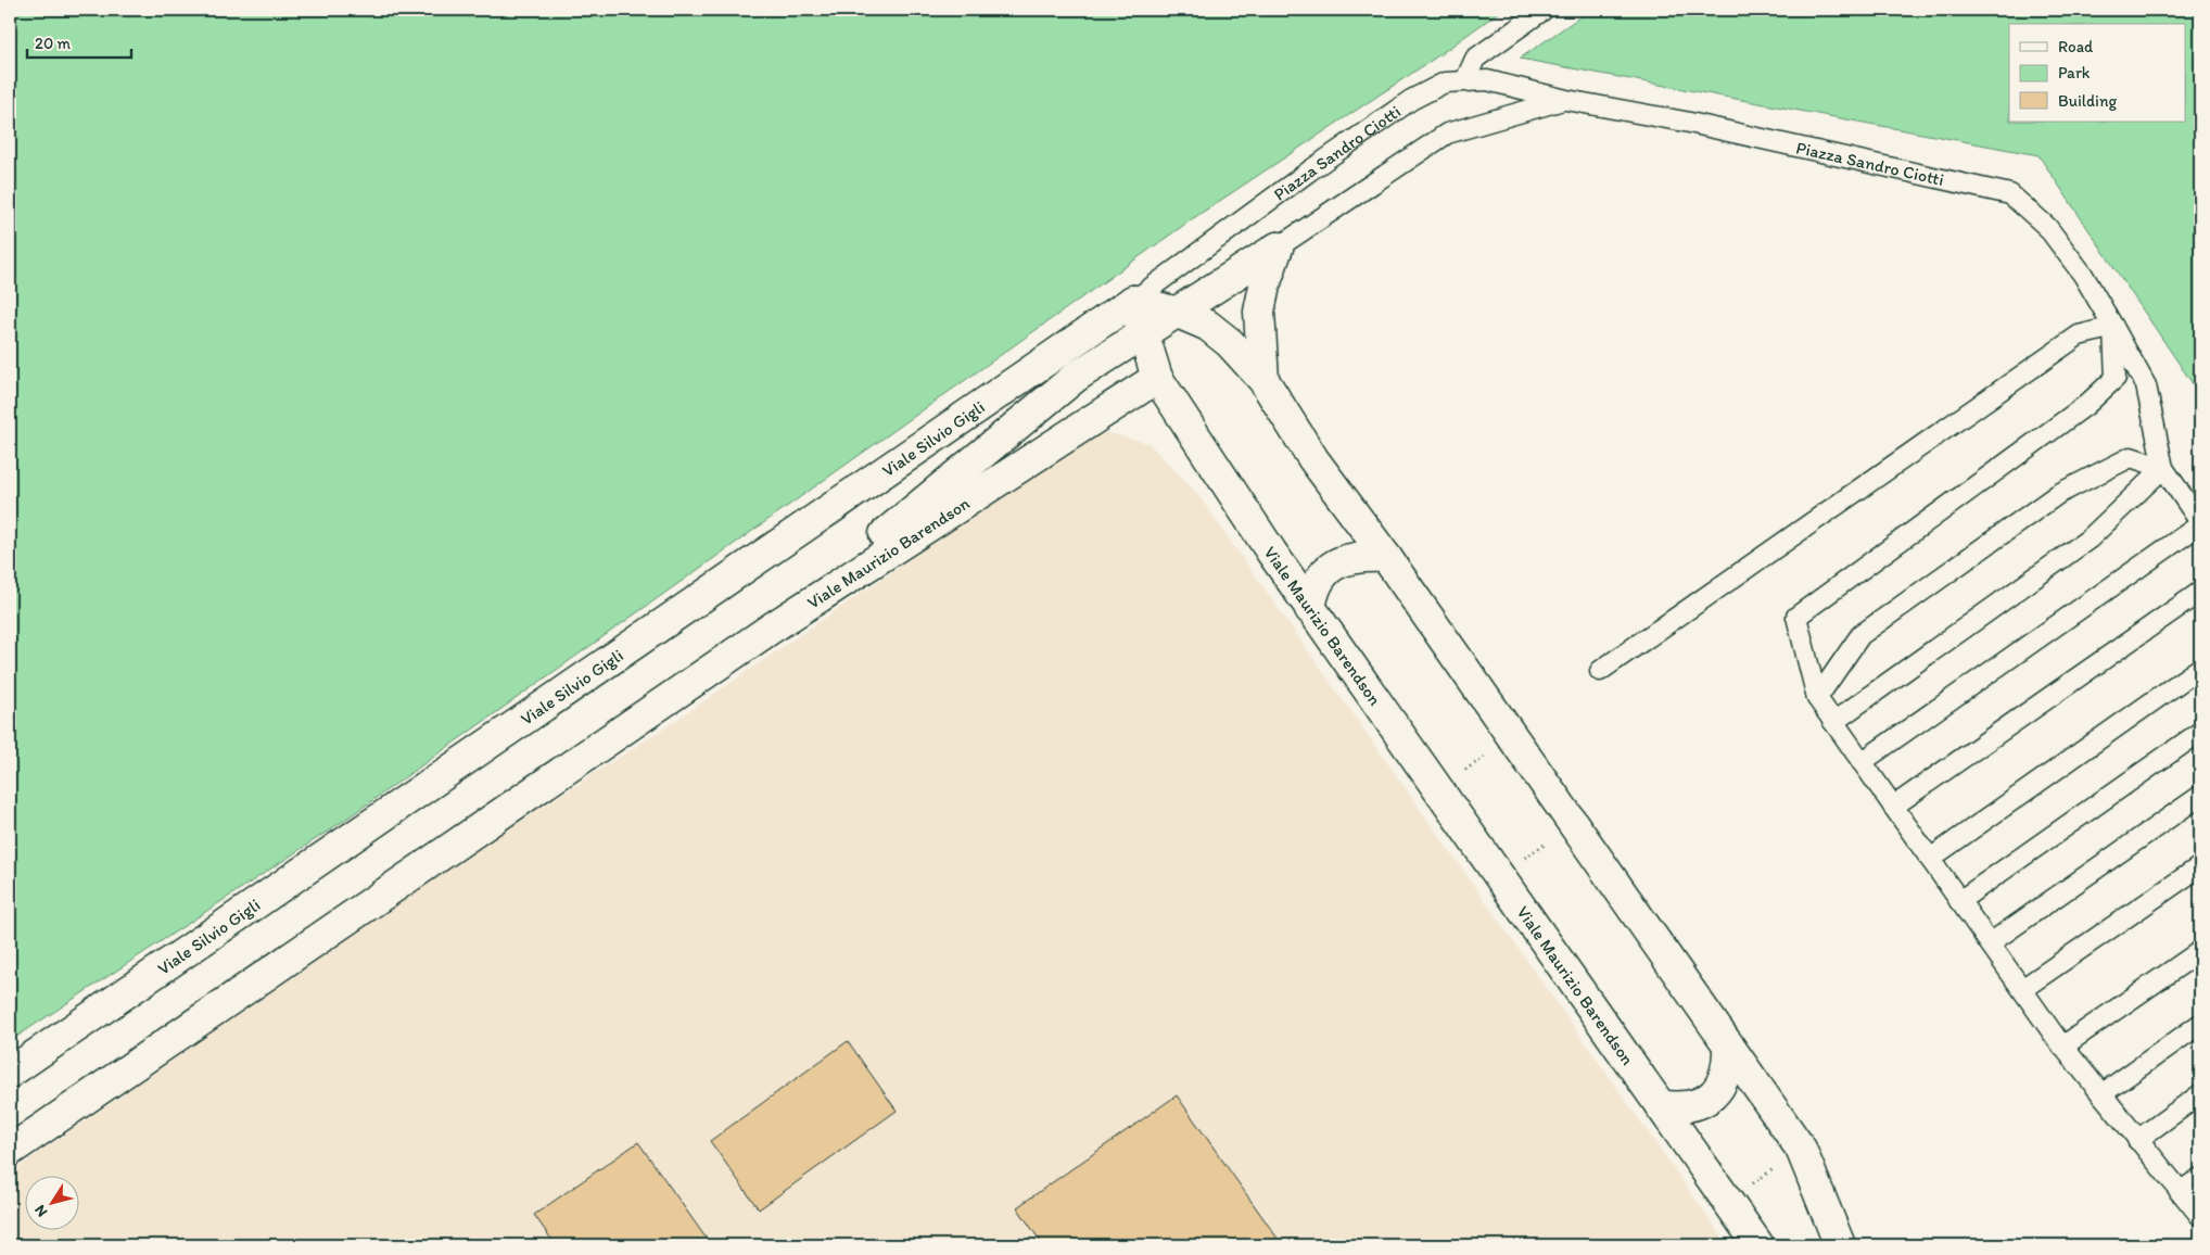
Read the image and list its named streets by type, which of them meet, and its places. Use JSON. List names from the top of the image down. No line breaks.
{"streets":{"street":["Piazza Sandro Ciotti","Viale Silvio Gigli","Viale Maurizio Barendson"]},"crossings":[["Piazza Sandro Ciotti","Viale Silvio Gigli"],["Piazza Sandro Ciotti","Viale Maurizio Barendson"]],"legend":["Road","Park","Building"],"scale_bar":"20 m","north":"bottom left"}
